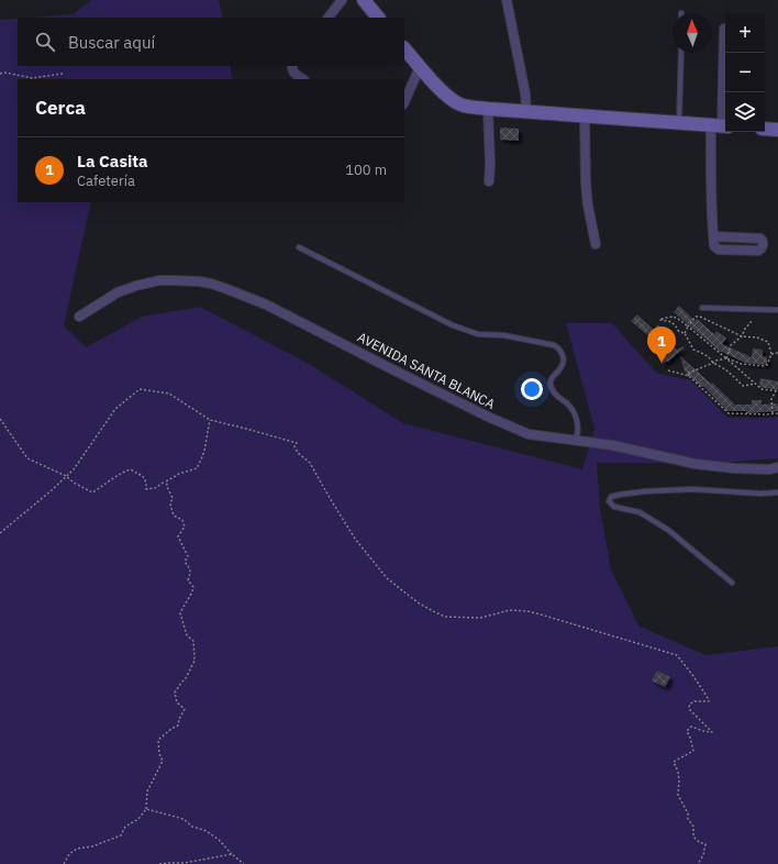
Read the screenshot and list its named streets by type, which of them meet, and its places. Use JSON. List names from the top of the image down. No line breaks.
{"streets":{"street":["AVENIDA SANTA BLANCA"]},"north":"top","page":{"map_buttons":["+","−"],"search":"Buscar aquí","heading":"Cerca","list":[{"mark":"1","name":"La Casita","note":"Cafetería","value":"100 m"}],"pins":"1"}}
